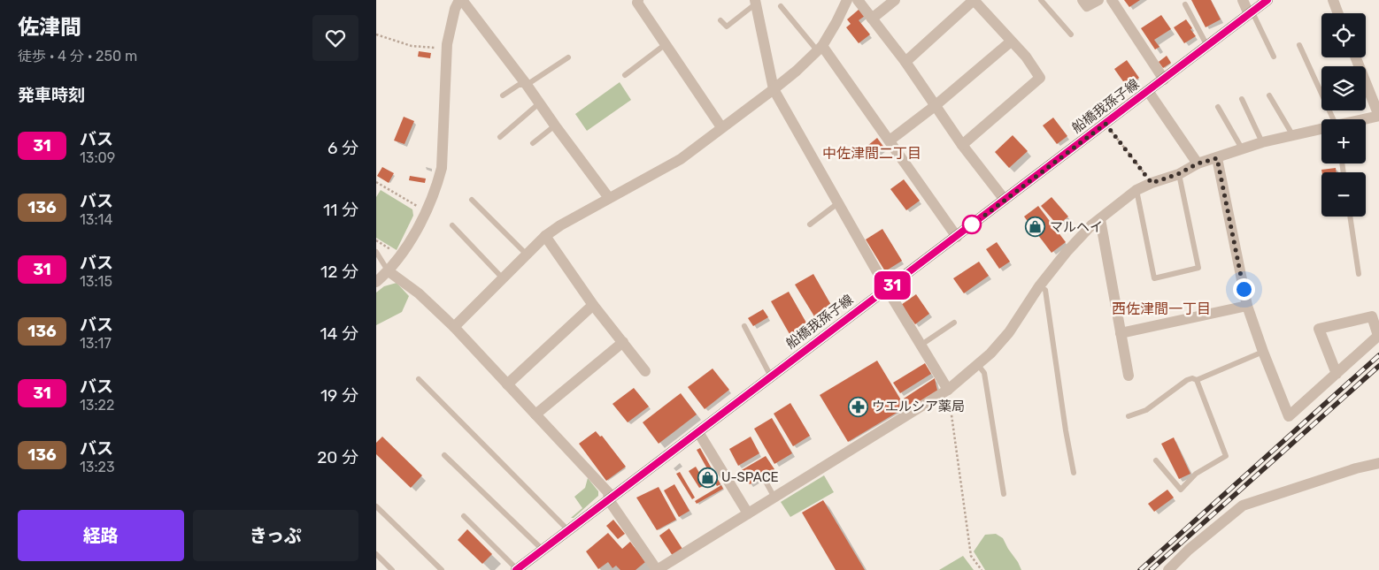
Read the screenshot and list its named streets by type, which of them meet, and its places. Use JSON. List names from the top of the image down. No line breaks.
{"streets":{"main road":["船橋我孫子線"]},"districts":["中佐津間二丁目","西佐津間一丁目"],"places":{"shop":["マルヘイ","U-SPACE"],"pharmacy":["ウエルシア薬局"]},"lines":["bus line 31"],"page":{"heading":[["佐津間","徒歩 · 4 分 · 250 m"],"発車時刻"],"on_map":"31","map_buttons":["+","−"],"list":[{"mark":"31","name":"バス","note":"13:09","value":"6 分"},{"mark":"136","name":"バス","note":"13:14","value":"11 分"},{"mark":"31","name":"バス","note":"13:15","value":"12 分"},{"mark":"136","name":"バス","note":"13:17","value":"14 分"},{"mark":"31","name":"バス","note":"13:22","value":"19 分"},{"mark":"136","name":"バス","note":"13:23","value":"20 分"}],"buttons":["経路","きっぷ"]}}
